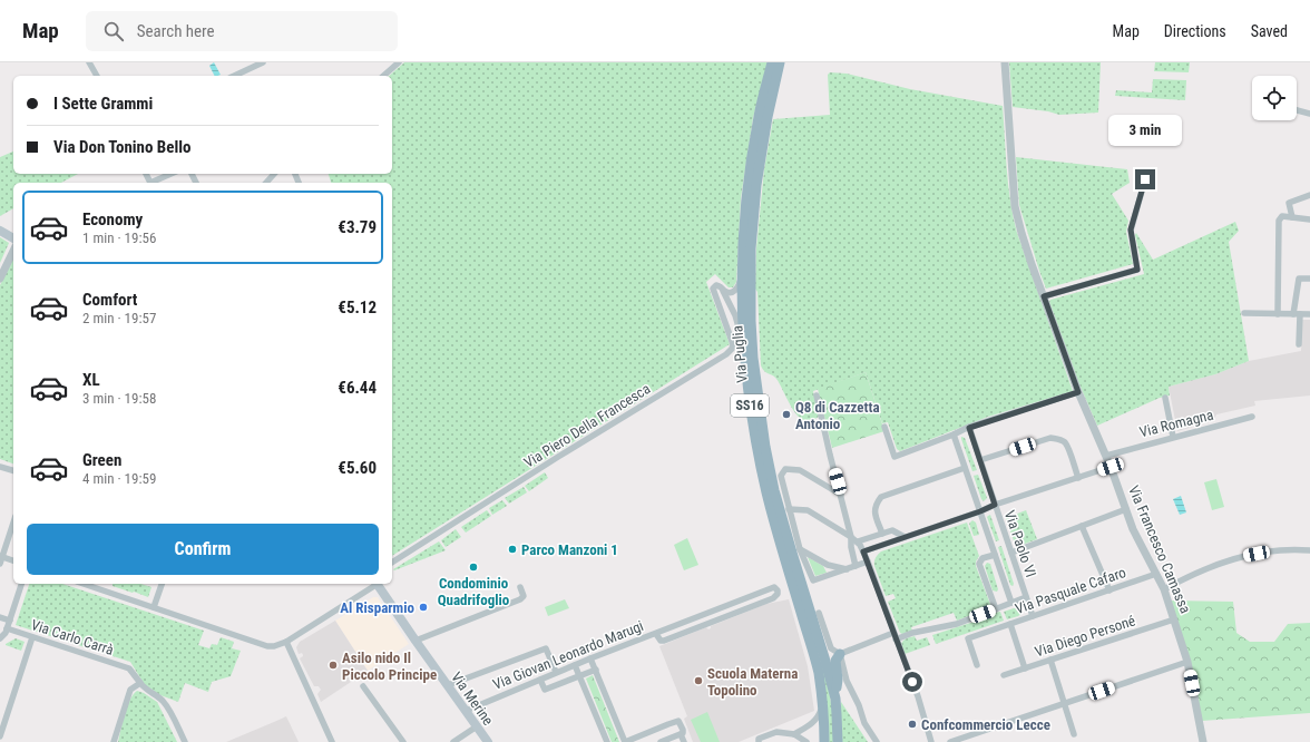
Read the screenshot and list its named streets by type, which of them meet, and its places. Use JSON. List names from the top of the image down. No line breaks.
{"streets":{"highway":["Via Puglia","SS16"],"main road":["Via Merine"],"street":["Via Romagna","Via Piero Della Francesca","Via Paolo VI","Via Francesco Camassa","Via Pasquale Cafaro","Via Diego Personé","Via Carlo Carrà","Via Giovan Leonardo Marugi"]},"crossings":[["Via Puglia","Via Piero Della Francesca"],["Via Romagna","Via Francesco Camassa"],["Via Paolo VI","Via Pasquale Cafaro"],["Via Francesco Camassa","Via Pasquale Cafaro"],["Via Francesco Camassa","Via Diego Personé"],["Via Giovan Leonardo Marugi","Via Merine"]],"places":["Q8 di Cazzetta Antonio","Parco Manzoni 1","Condominio Quadrifoglio","Al Risparmio","Asilo nido Il Piccolo Principe","Scuola Materna Topolino","Confcommercio Lecce"],"page":{"header":"Map","search":"Search here","nav":["Map","Directions","Saved"],"banner":["I Sette Grammi","Via Don Tonino Bello"],"bubble":"3 min","list":[{"name":"Economy","note":"1 min · 19:56","value":"€3.79"},{"name":"Comfort","note":"2 min · 19:57","value":"€5.12"},{"name":"XL","note":"3 min · 19:58","value":"€6.44"},{"name":"Green","note":"4 min · 19:59","value":"€5.60"}],"buttons":"Confirm"}}
